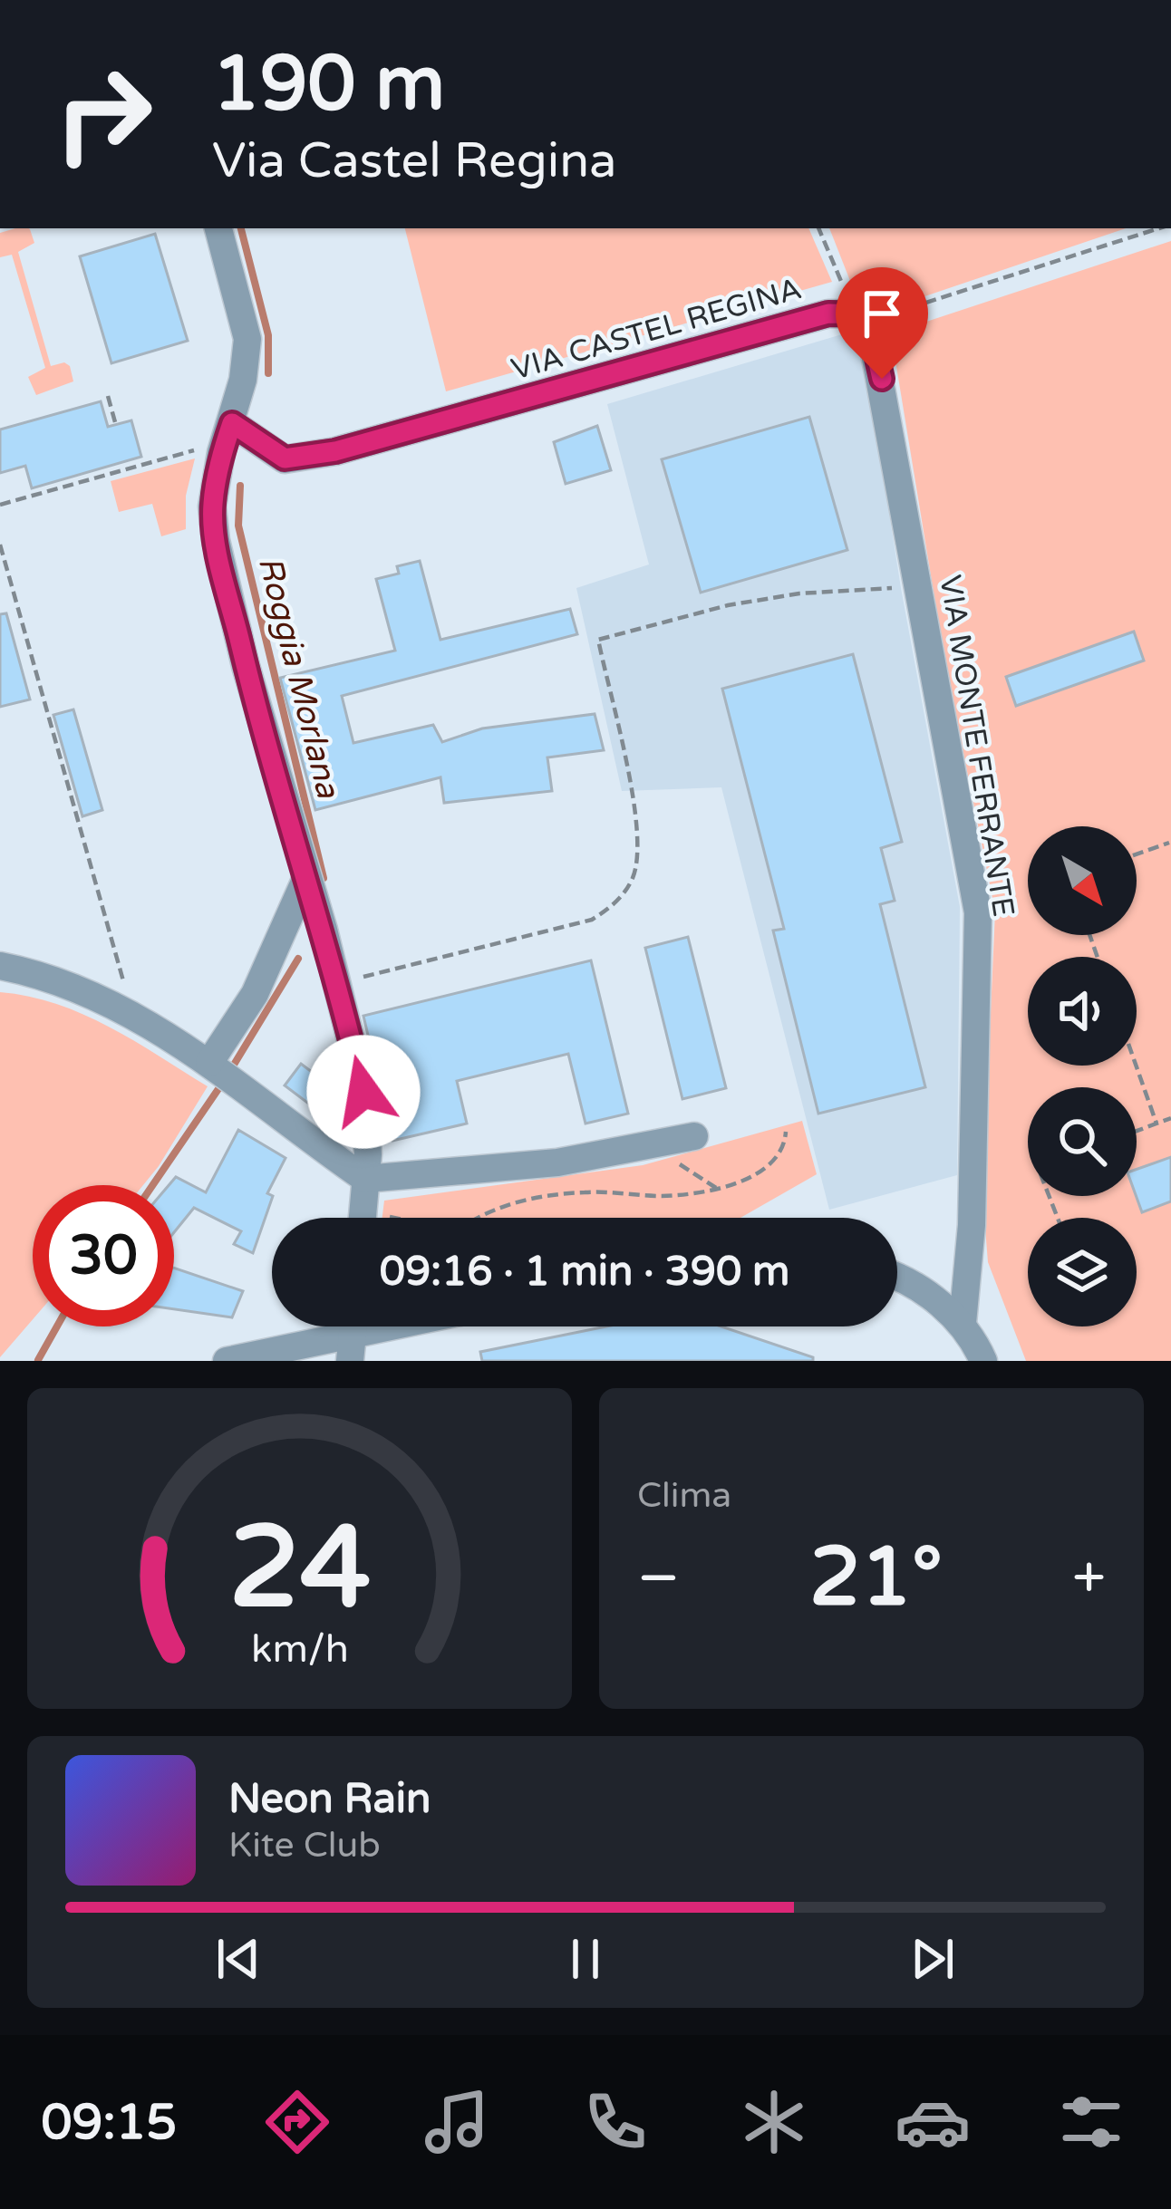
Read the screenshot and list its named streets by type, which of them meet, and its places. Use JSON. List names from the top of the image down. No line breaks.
{"streets":{"street":["VIA CASTEL REGINA","VIA MONTE FERRANTE"]},"crossings":[["VIA CASTEL REGINA","VIA MONTE FERRANTE"]],"water":["Roggia Morlana"],"north":"bottom right","page":{"turn":["190 m","Via Castel Regina"],"limit":"30","trip":"09:16 · 1 min · 390 m","tile":"Clima","heat":["−","21°","+"],"song":["Neon Rain","Kite Club"],"tabs":"09:15","gauge":["24","km/h"]}}
